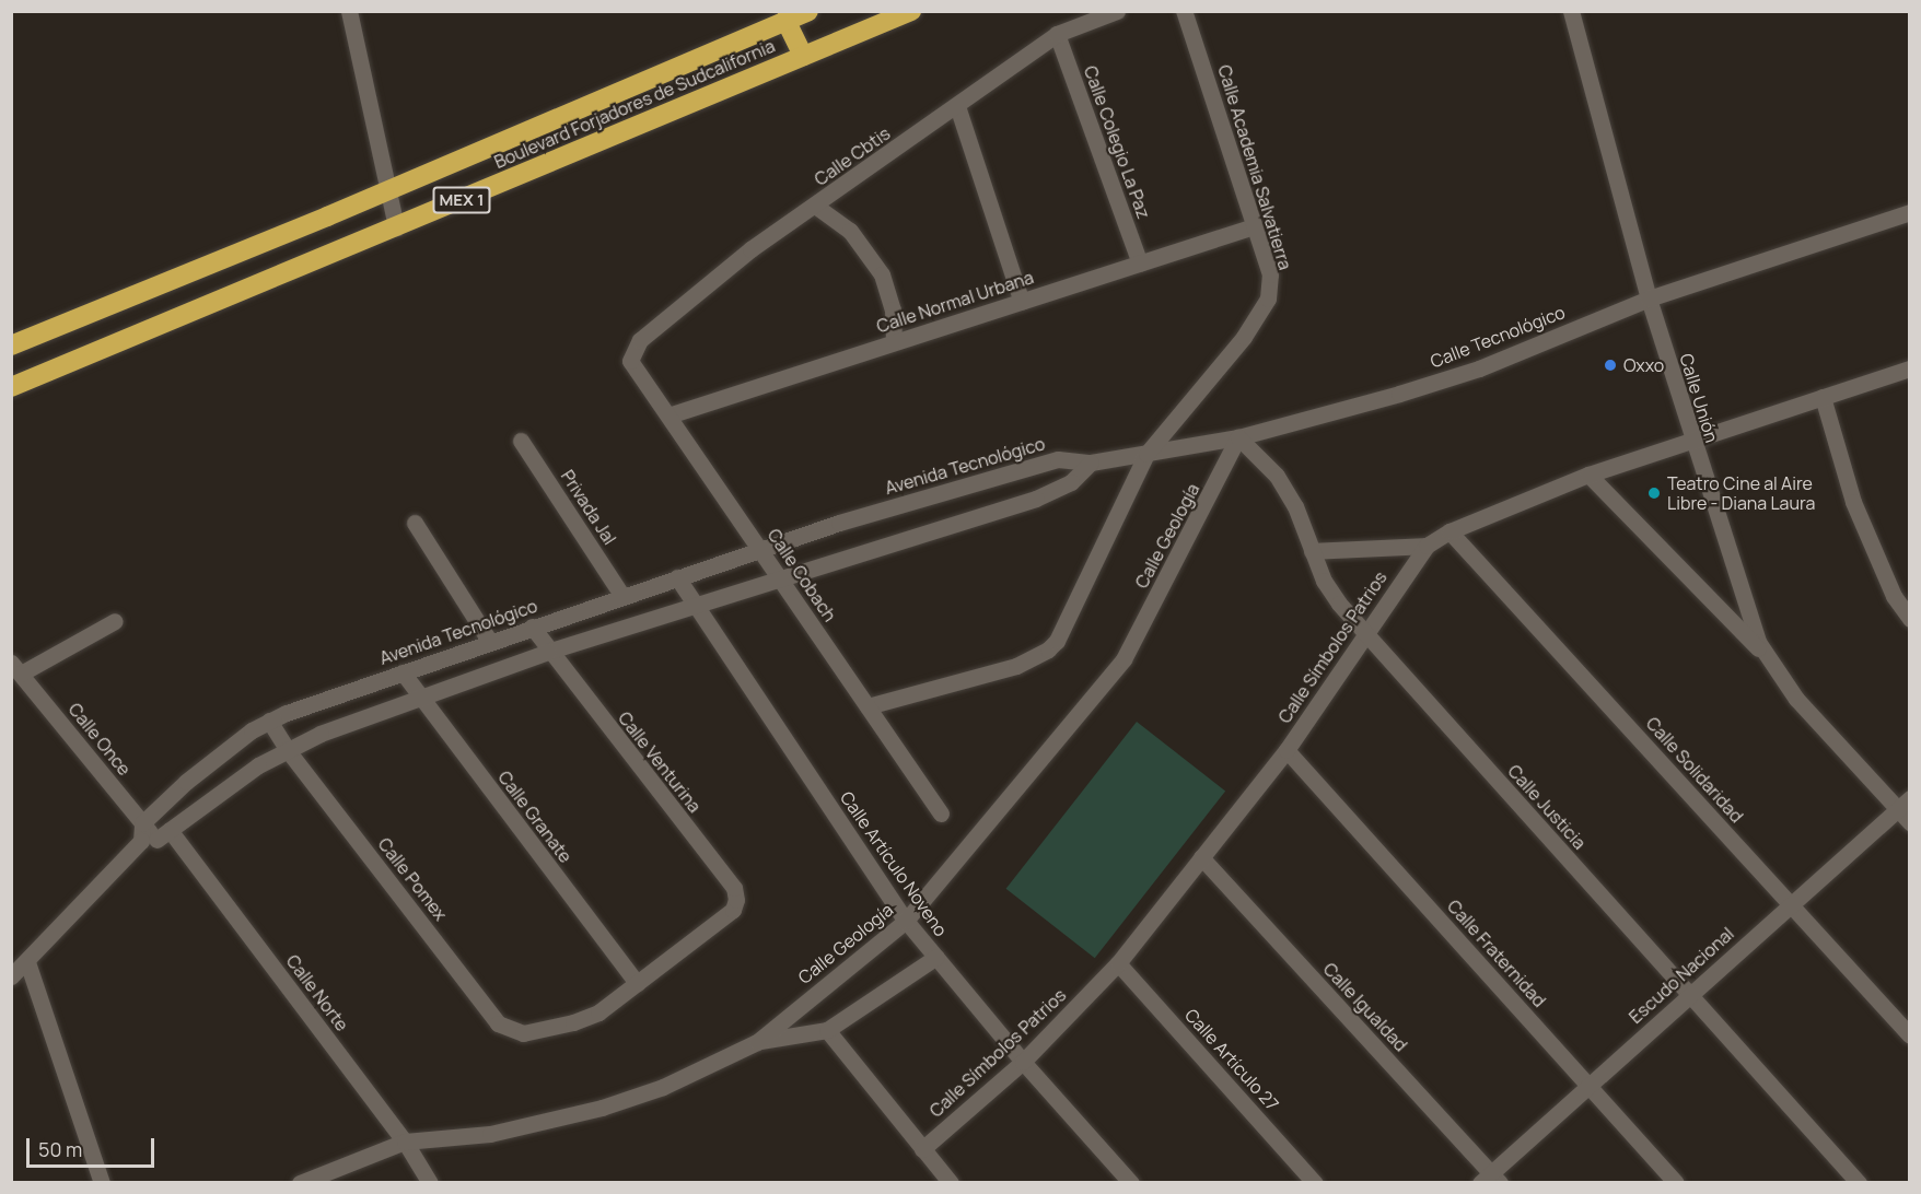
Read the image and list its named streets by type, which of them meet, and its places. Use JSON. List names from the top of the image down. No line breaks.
{"streets":{"highway":["Boulevard Forjadores de Sudcalifornia","MEX 1"],"street":["Calle Colegio La Paz","Calle Cbtis","Calle Academia Salvatierra","Calle Normal Urbana","Calle Tecnológico","Calle Unión","Avenida Tecnológico","Privada Jal","Calle Geología","Calle Cobach","Calle Símbolos Patrios","Calle Once","Calle Venturina","Calle Solidaridad","Calle Justicia","Calle Granate","Calle Artículo Noveno","Calle Pomex","Calle Fraternidad","Escudo Nacional","Calle Norte","Calle Igualdad","Calle Artículo 27"]},"crossings":[["Calle Colegio La Paz","Calle Cbtis"],["Calle Colegio La Paz","Calle Normal Urbana"],["Calle Cbtis","Calle Cobach"],["Calle Academia Salvatierra","Calle Normal Urbana"],["Calle Academia Salvatierra","Calle Tecnológico"],["Calle Academia Salvatierra","Calle Cobach"],["Calle Normal Urbana","Calle Cobach"],["Calle Tecnológico","Calle Unión"],["Calle Tecnológico","Avenida Tecnológico"],["Calle Tecnológico","Calle Geología"],["Calle Tecnológico","Calle Justicia"],["Calle Unión","Calle Símbolos Patrios"],["Calle Unión","Escudo Nacional"],["Avenida Tecnológico","Privada Jal"],["Avenida Tecnológico","Calle Cobach"],["Avenida Tecnológico","Calle Once"],["Avenida Tecnológico","Calle Venturina"],["Avenida Tecnológico","Calle Granate"],["Avenida Tecnológico","Calle Artículo Noveno"],["Avenida Tecnológico","Calle Pomex"],["Avenida Tecnológico","Calle Norte"],["Calle Geología","Calle Justicia"],["Calle Geología","Calle Artículo Noveno"],["Calle Geología","Calle Norte"],["Calle Símbolos Patrios","Calle Solidaridad"],["Calle Símbolos Patrios","Calle Justicia"],["Calle Símbolos Patrios","Calle Artículo Noveno"],["Calle Símbolos Patrios","Calle Fraternidad"],["Calle Símbolos Patrios","Calle Igualdad"],["Calle Símbolos Patrios","Calle Artículo 27"],["Calle Once","Calle Norte"],["Calle Venturina","Calle Granate"],["Calle Venturina","Calle Pomex"],["Calle Solidaridad","Escudo Nacional"],["Calle Justicia","Escudo Nacional"],["Calle Granate","Calle Pomex"],["Calle Fraternidad","Escudo Nacional"],["Escudo Nacional","Calle Igualdad"]],"places":["Oxxo","Teatro Cine al Aire Libre - Diana Laura"],"scale_bar":"50 m"}
